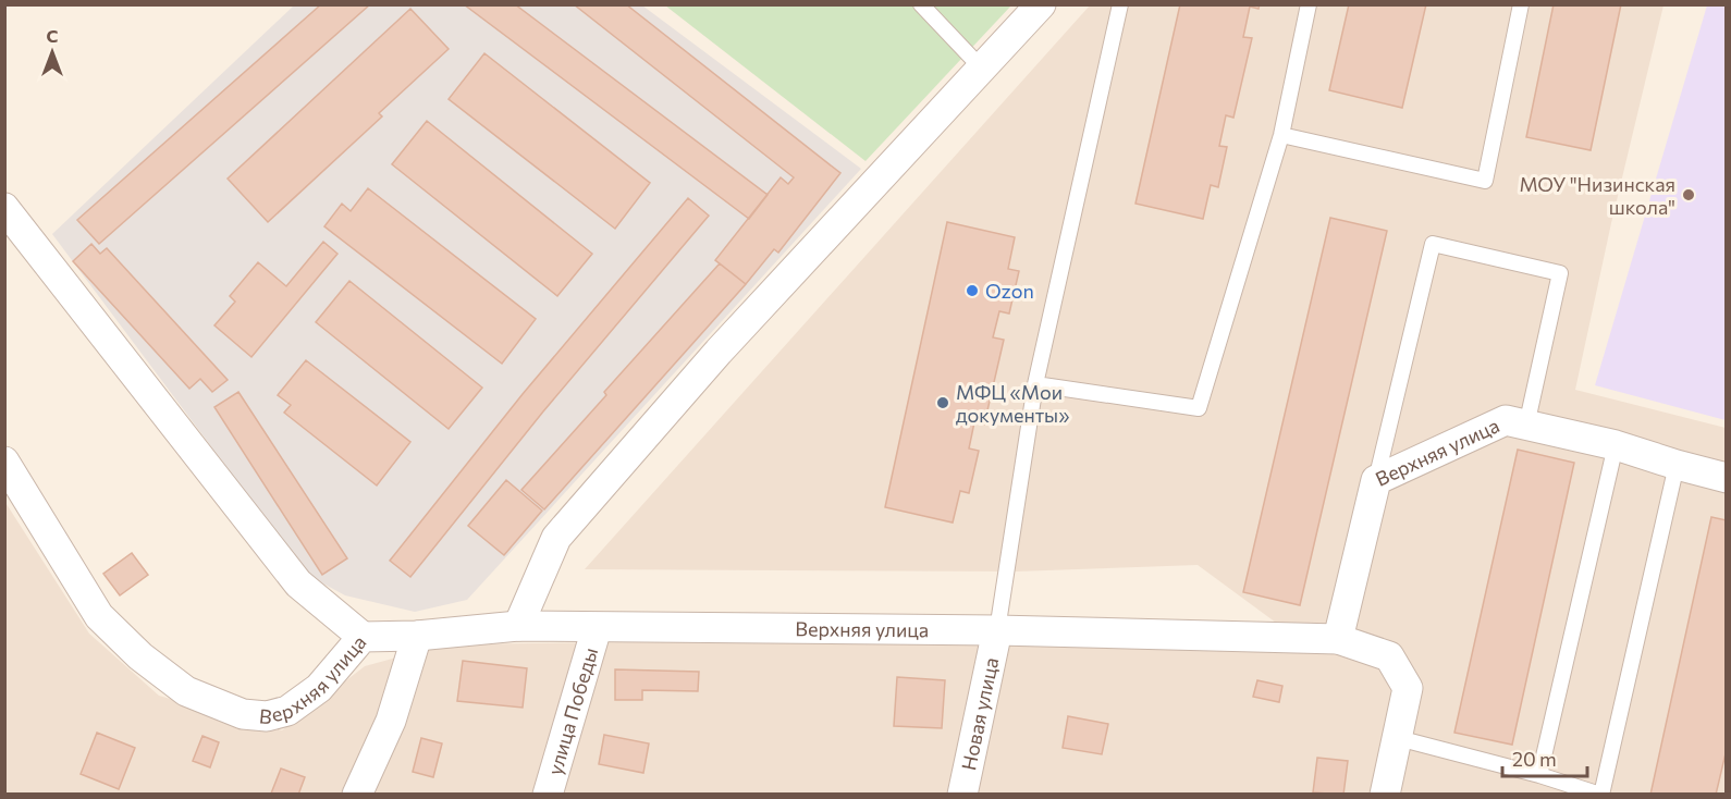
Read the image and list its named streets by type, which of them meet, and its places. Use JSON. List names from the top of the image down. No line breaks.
{"streets":{"street":["Верхняя улица","улица Победы","Новая улица"]},"crossings":[["Верхняя улица","улица Победы"],["Верхняя улица","Новая улица"]],"places":["МОУ \"Низинская школа\"","Ozon","МФЦ «Мои документы»"],"scale_bar":"20 m","north":"top"}
